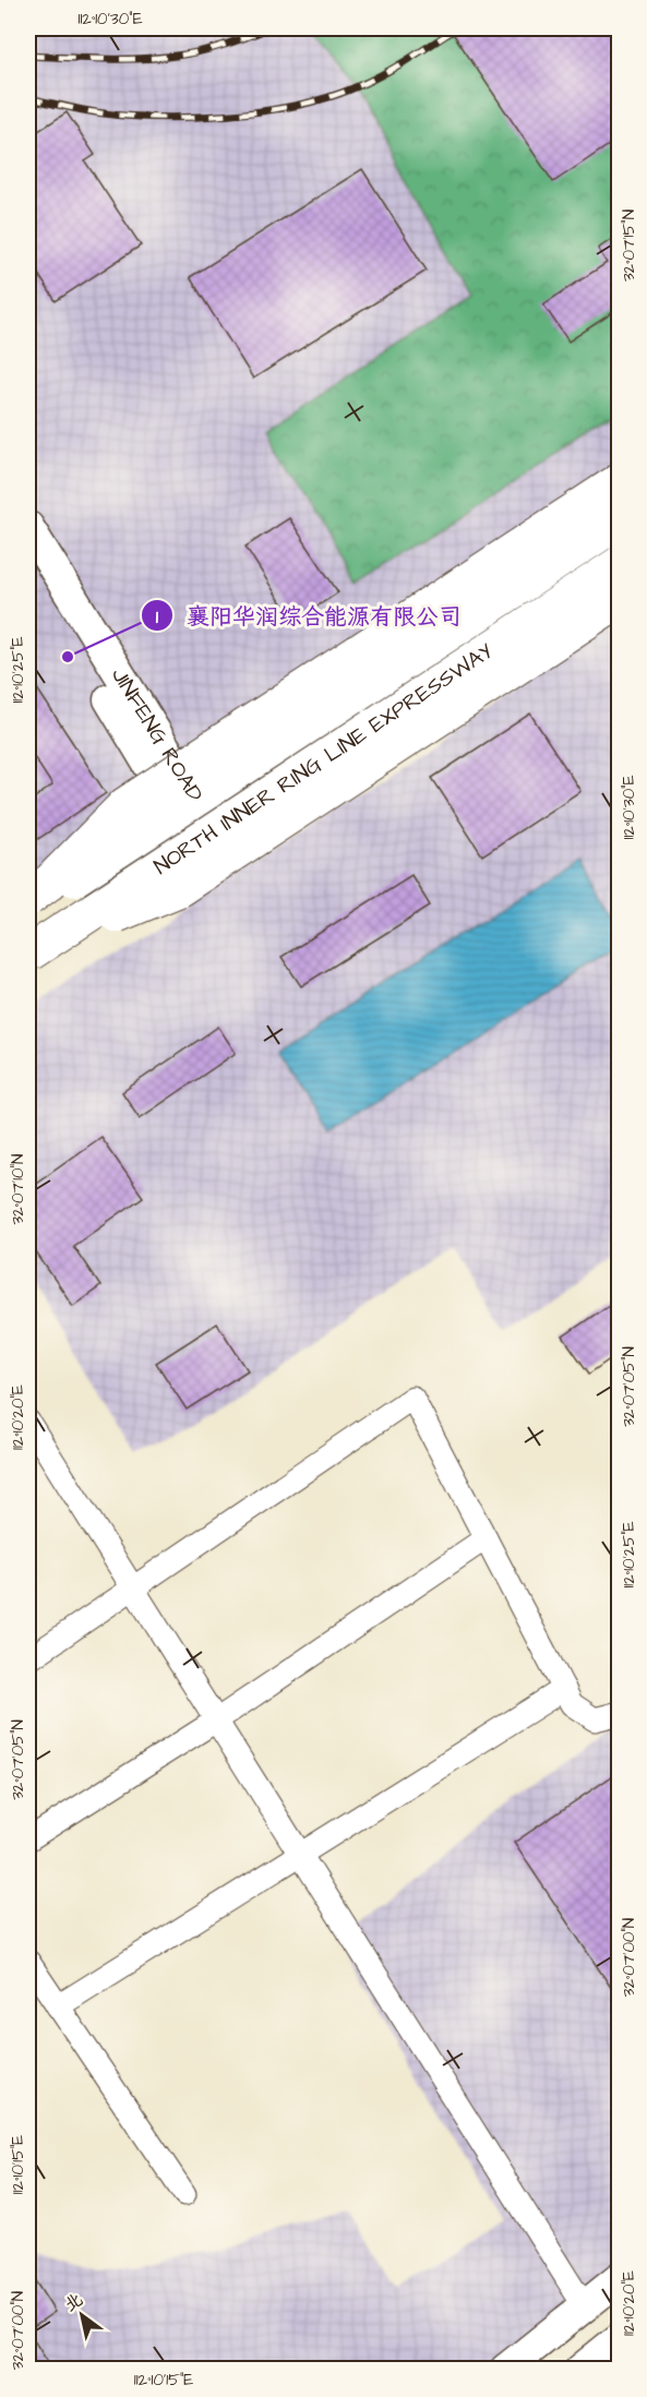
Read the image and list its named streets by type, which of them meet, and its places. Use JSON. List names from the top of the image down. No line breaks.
{"streets":{"highway":["NORTH INNER RING LINE EXPRESSWAY"],"street":["JINFENG ROAD"]},"places":["襄阳华润综合能源有限公司"],"north":"top left","coordinates":["112°10'30\"E","32°07'15\"N","112°10'25\"E","32°07'10\"N","32°07'05\"N","112°10'20\"E","32°07'00\"N","112°10'15\"E"]}
